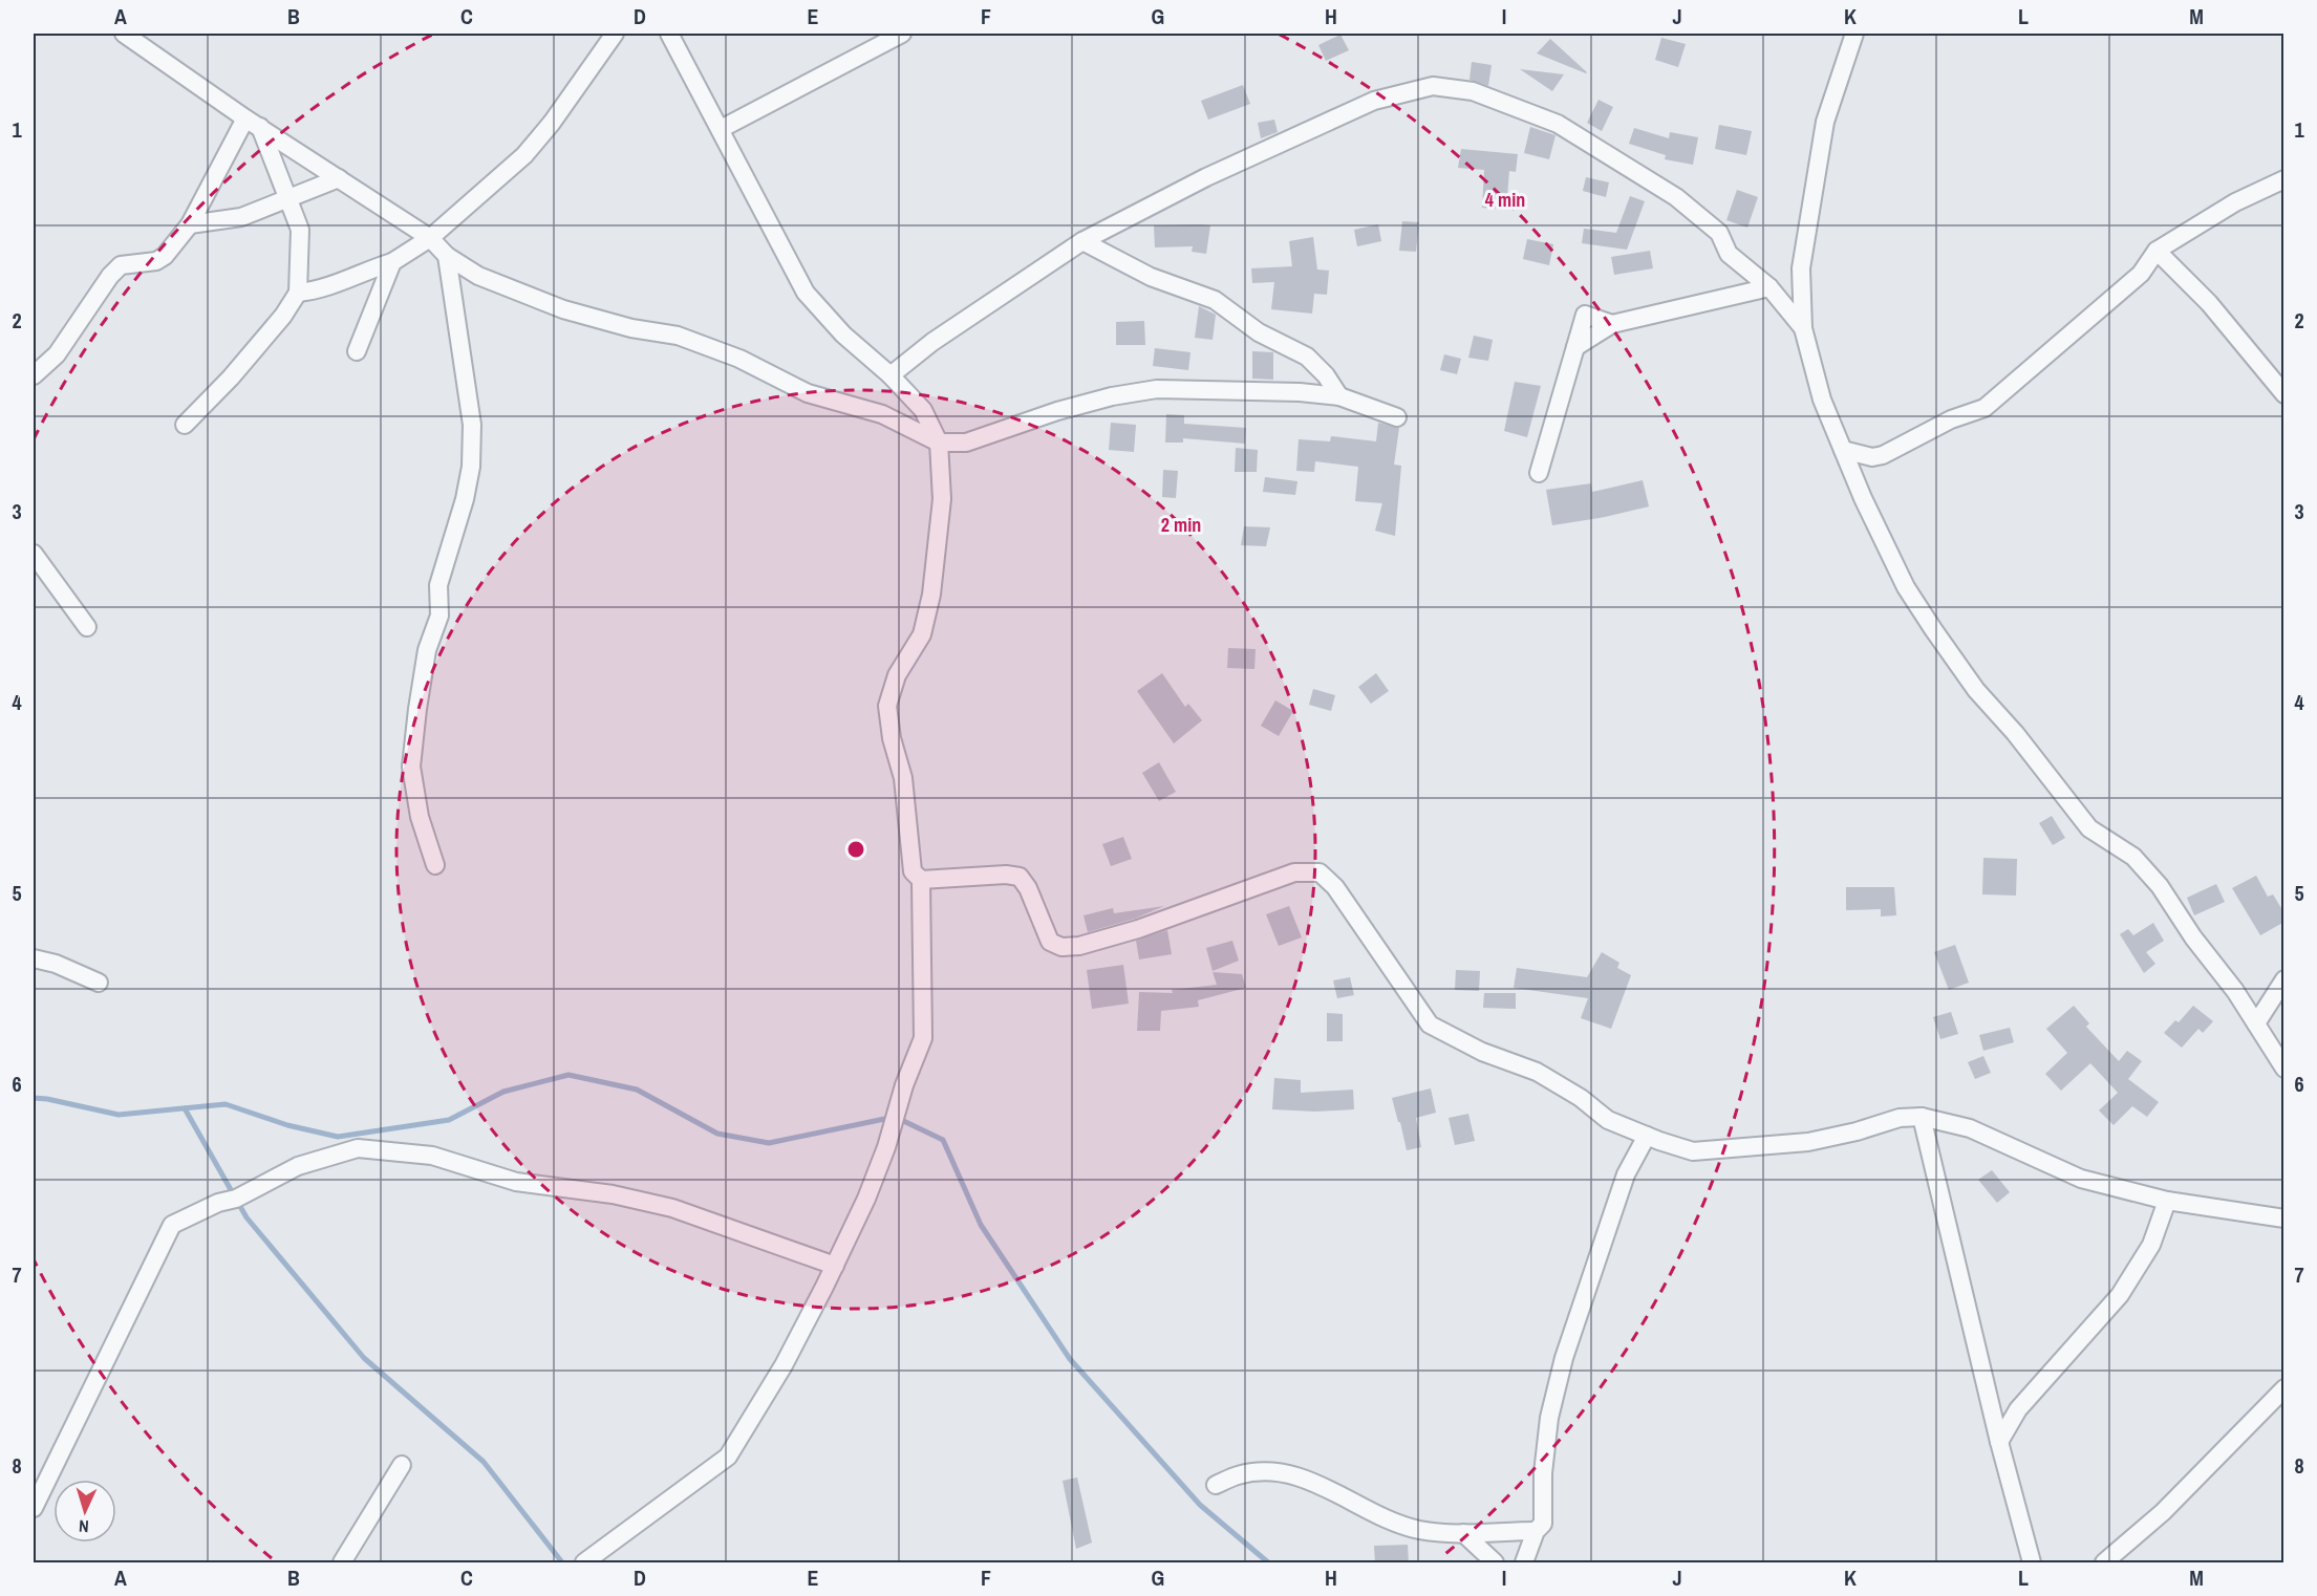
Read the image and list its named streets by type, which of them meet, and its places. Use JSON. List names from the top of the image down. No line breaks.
{"north":"bottom","grid":{"columns":["A","B","C","D","E","F","G","H","I","J","K","L","M"],"rows":["1","2","3","4","5","6","7","8"]},"rings":["4 min","2 min"]}
